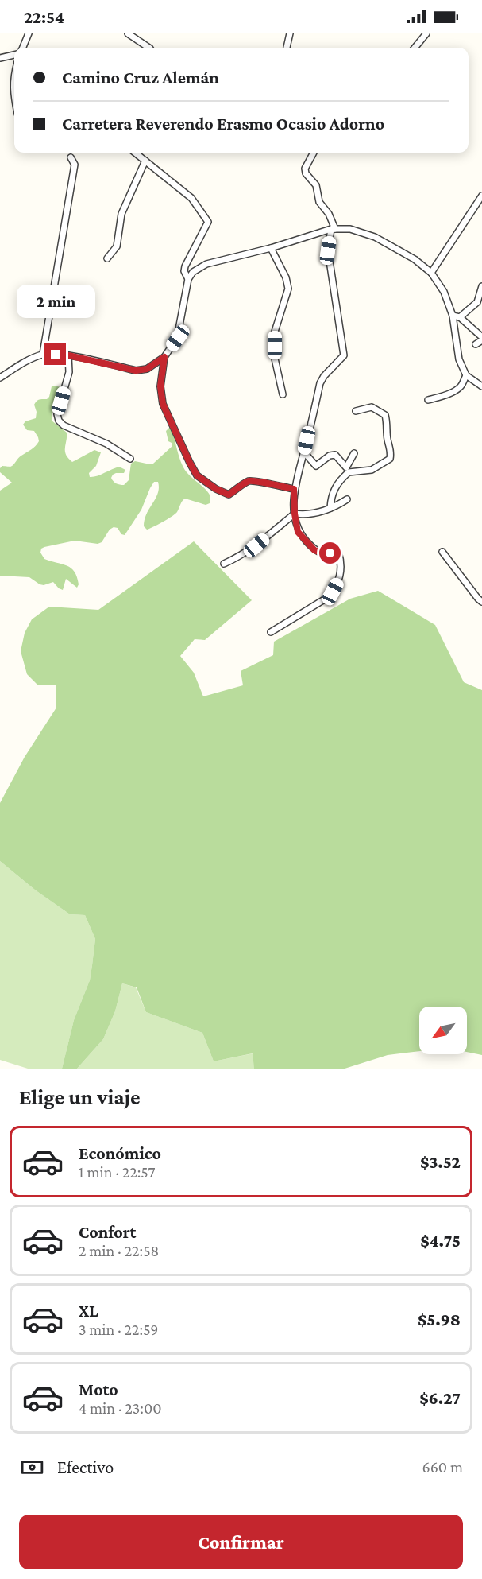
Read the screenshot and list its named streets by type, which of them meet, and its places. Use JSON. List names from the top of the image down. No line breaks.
{"north":"bottom left","page":{"status":"22:54","banner":["Camino Cruz Alemán","Carretera Reverendo Erasmo Ocasio Adorno"],"bubble":"2 min","heading":"Elige un viaje","list":[{"name":"Económico","note":"1 min · 22:57","value":"$3.52"},{"name":"Confort","note":"2 min · 22:58","value":"$4.75"},{"name":"XL","note":"3 min · 22:59","value":"$5.98"},{"name":"Moto","note":"4 min · 23:00","value":"$6.27"}],"pay":["Efectivo","660 m"],"buttons":"Confirmar"}}
